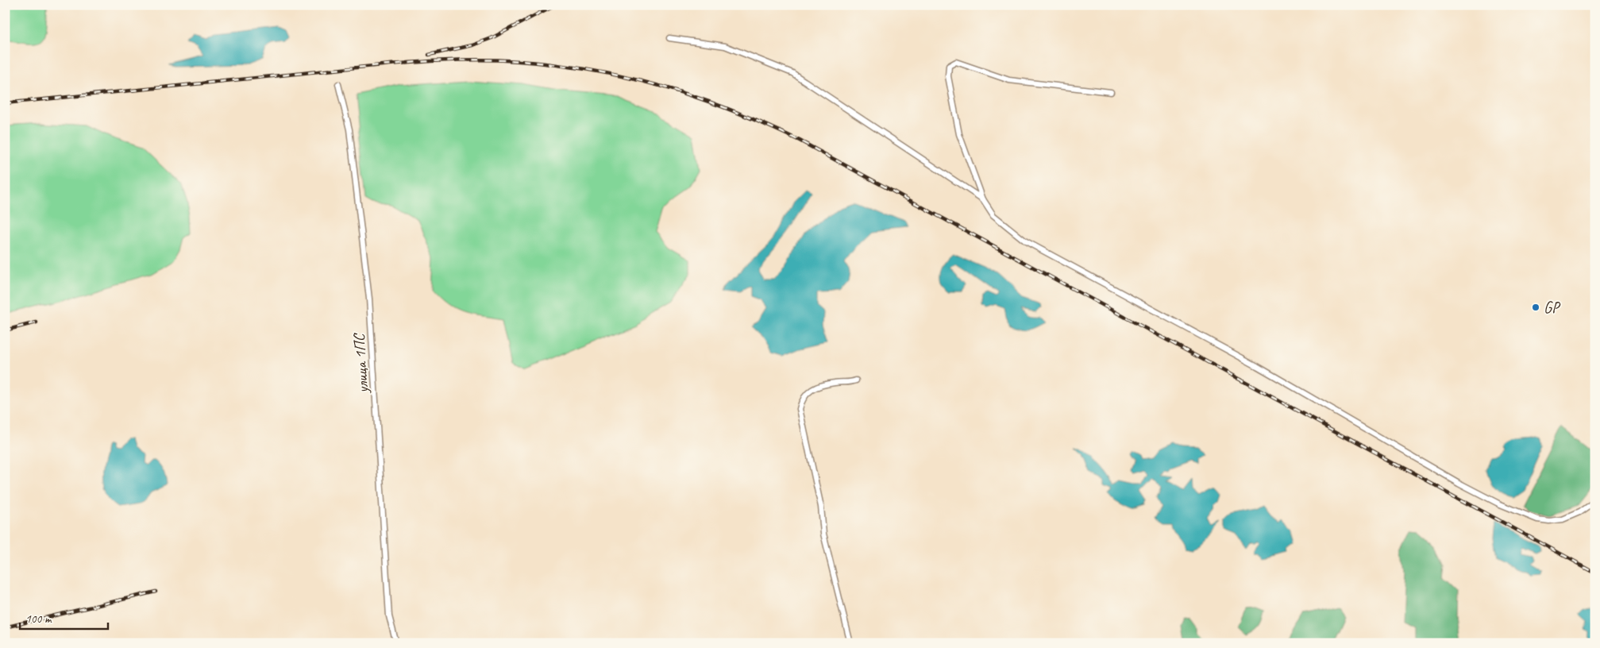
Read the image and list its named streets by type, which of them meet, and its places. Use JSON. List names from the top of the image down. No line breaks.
{"streets":{"street":["улица 1ПС"]},"places":["GP"],"scale_bar":"100 m"}
